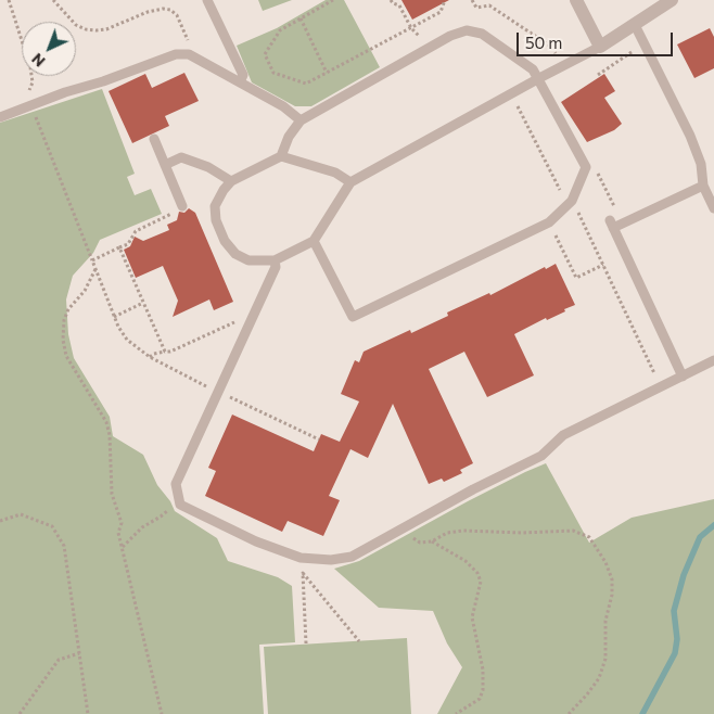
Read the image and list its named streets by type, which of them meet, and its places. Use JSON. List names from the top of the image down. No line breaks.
{"scale_bar":"50 m","north":"bottom left"}
